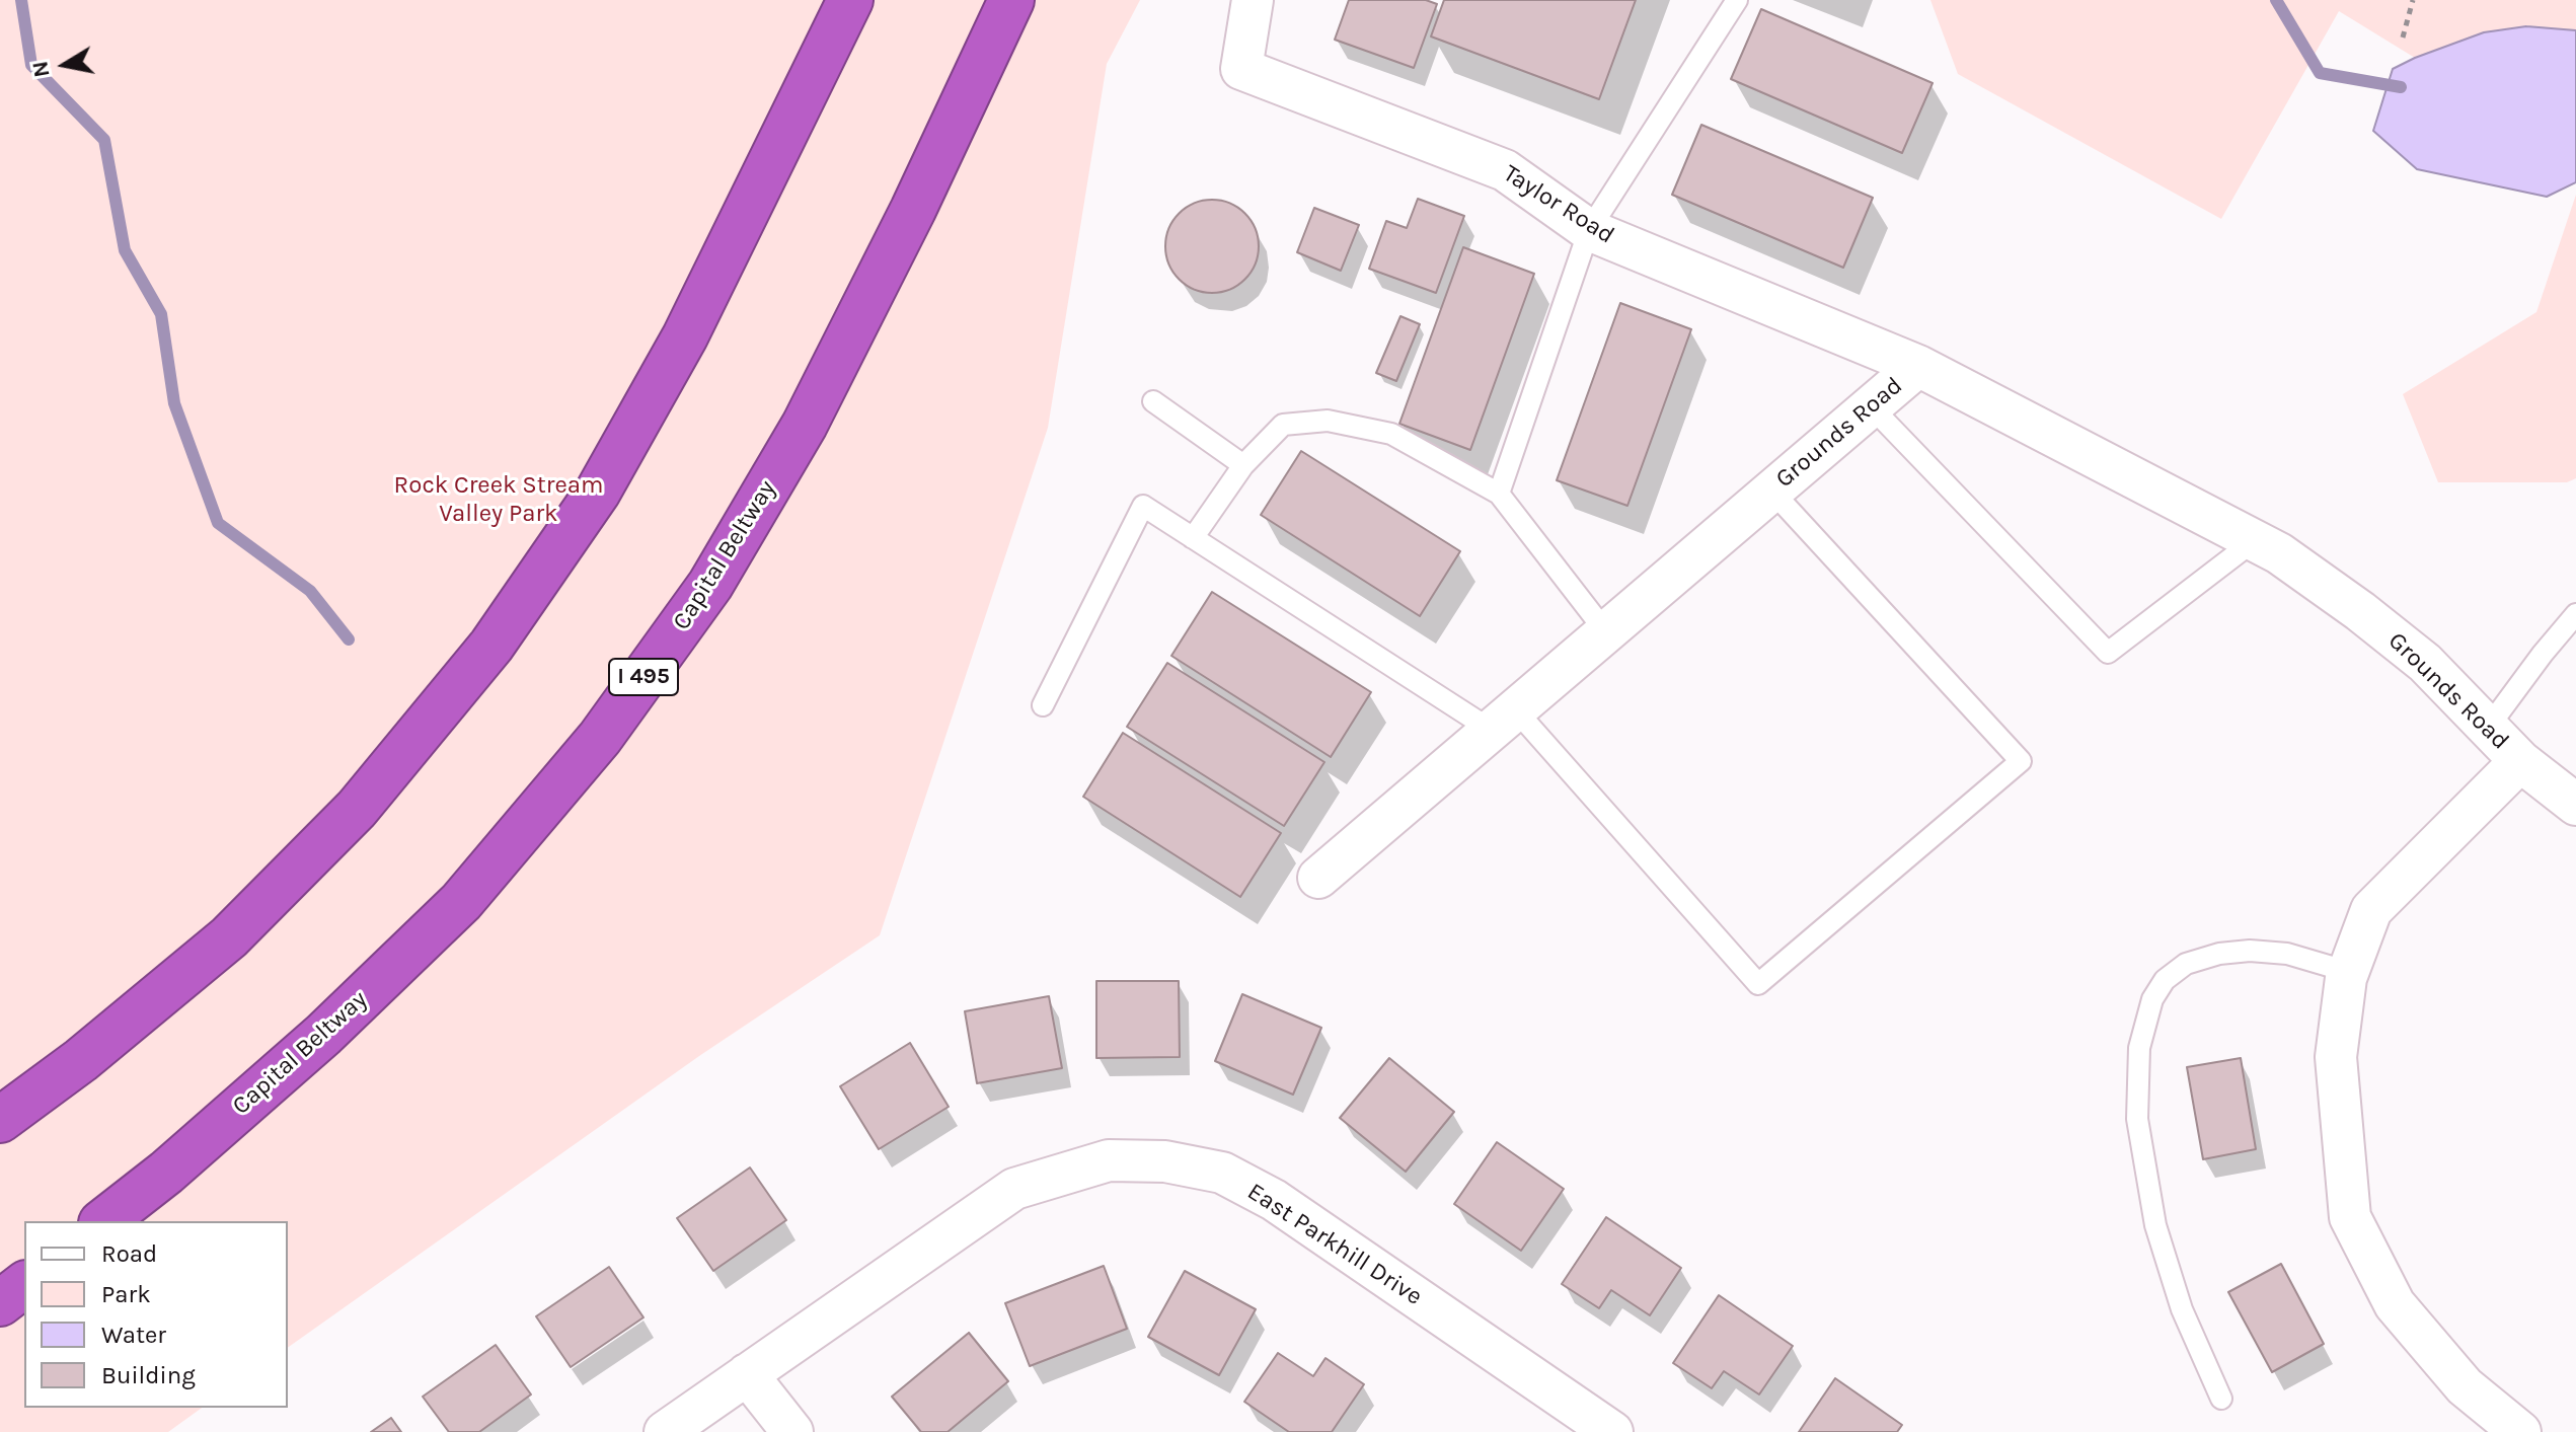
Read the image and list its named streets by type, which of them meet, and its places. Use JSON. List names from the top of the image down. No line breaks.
{"streets":{"highway":["Capital Beltway","I 495"],"street":["Taylor Road","Grounds Road","East Parkhill Drive"]},"crossings":[["Taylor Road","Grounds Road"]],"parks":["Rock Creek Stream Valley Park"],"legend":["Road","Park","Water","Building"],"north":"left"}
